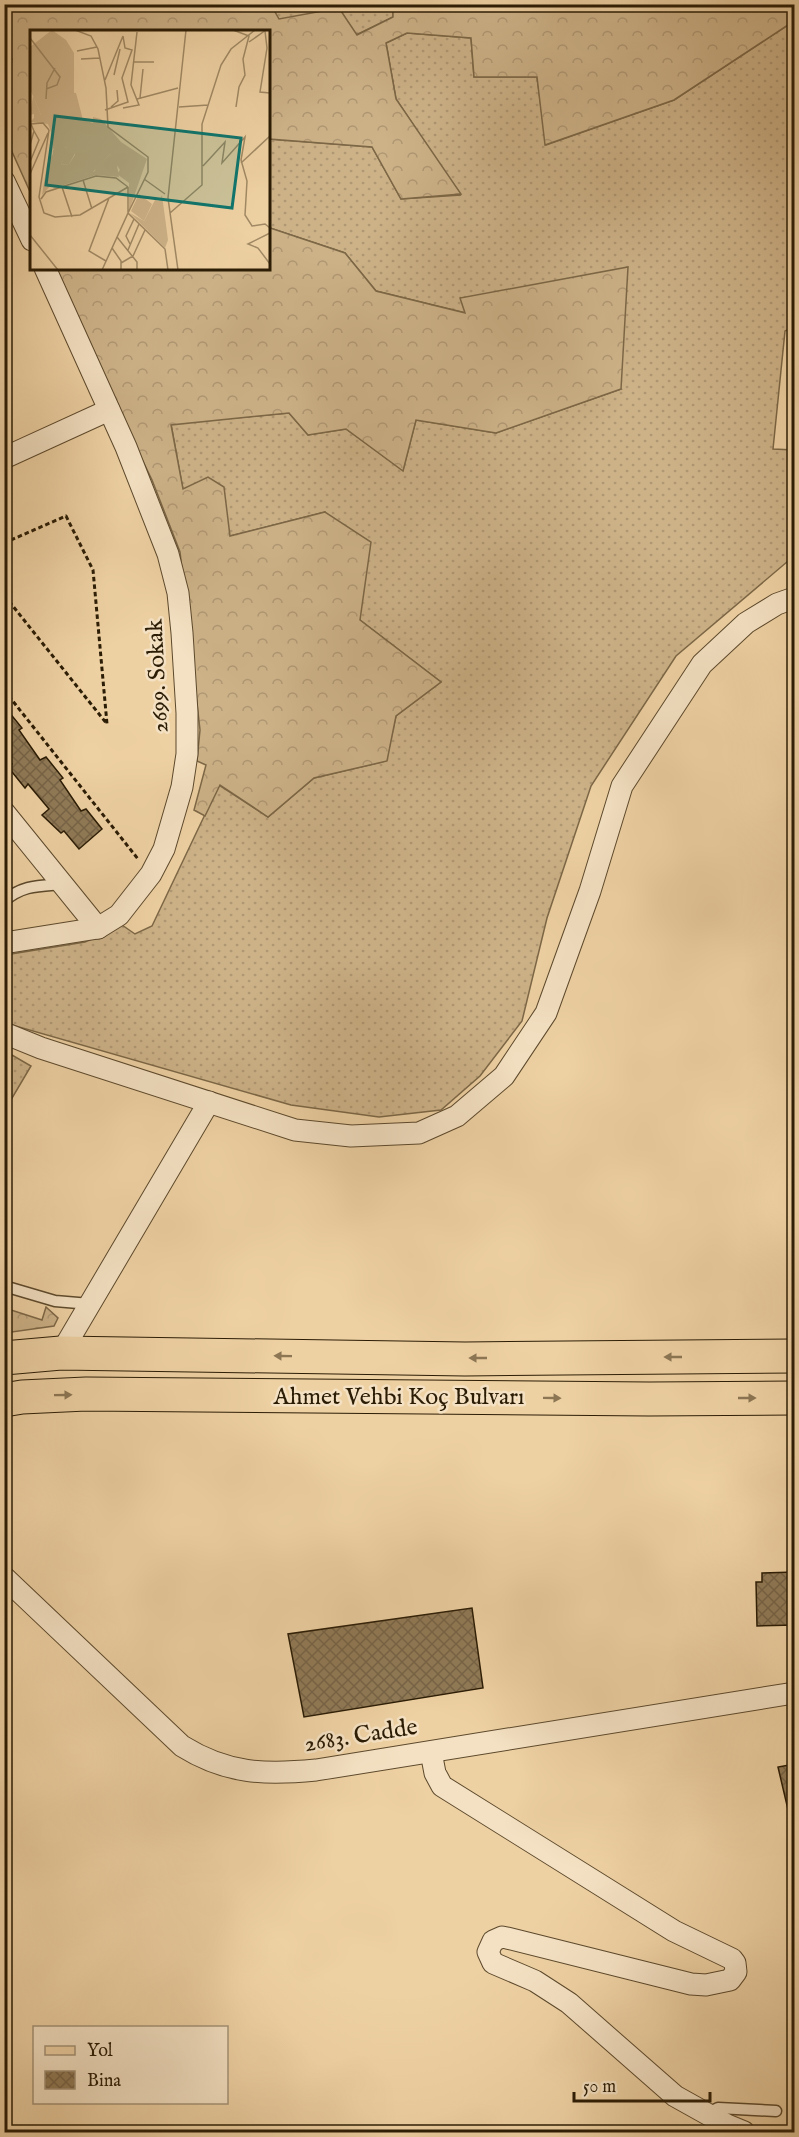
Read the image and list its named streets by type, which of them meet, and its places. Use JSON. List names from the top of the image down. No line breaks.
{"streets":{"main road":["Ahmet Vehbi Koç Bulvarı"],"street":["2699. Sokak","2683. Cadde"]},"legend":["Yol","Bina"],"scale_bar":"50 m"}
